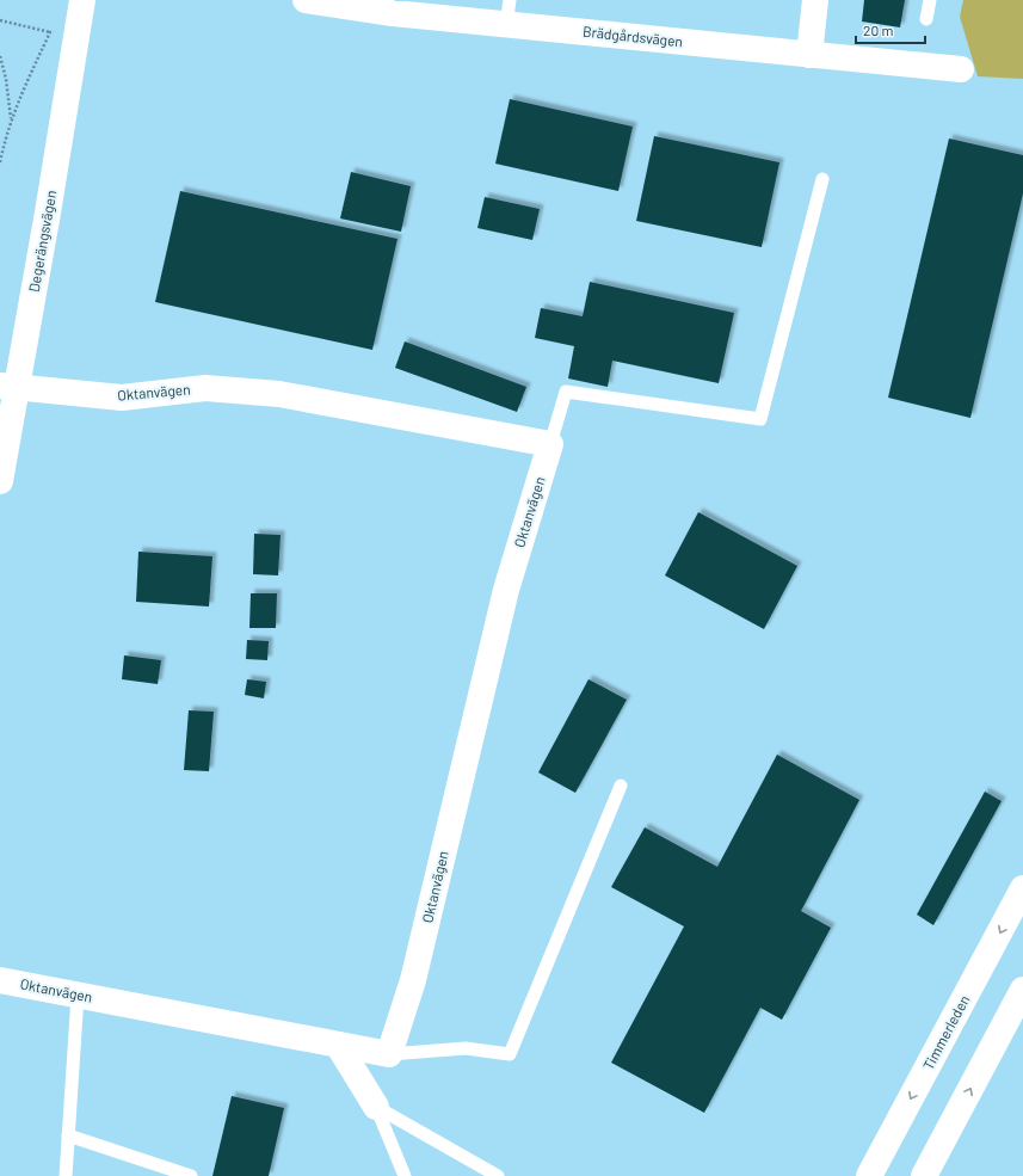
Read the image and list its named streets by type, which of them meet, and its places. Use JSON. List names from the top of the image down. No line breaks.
{"streets":{"street":["Brädgårdsvägen","Degerängsvägen","Oktanvägen","Timmerleden"]},"crossings":[["Degerängsvägen","Oktanvägen"]],"scale_bar":"20 m"}
